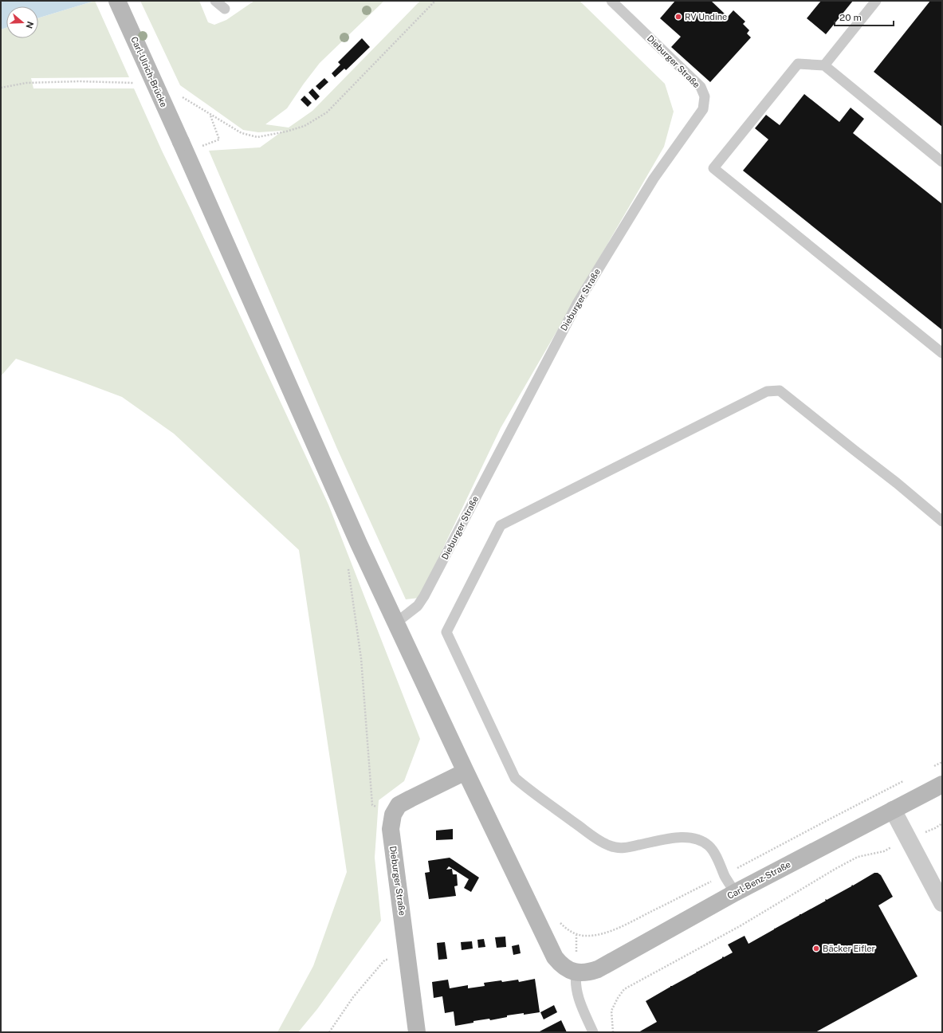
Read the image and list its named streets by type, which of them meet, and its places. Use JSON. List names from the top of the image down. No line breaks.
{"streets":{"main road":["Dieburger Straße","Carl-Ulrich-Brücke","Carl-Benz-Straße"]},"crossings":[["Dieburger Straße","Carl-Ulrich-Brücke"],["Carl-Ulrich-Brücke","Carl-Benz-Straße"]],"places":["RV Undine","Bäcker Eifler"],"scale_bar":"20 m","north":"right"}
